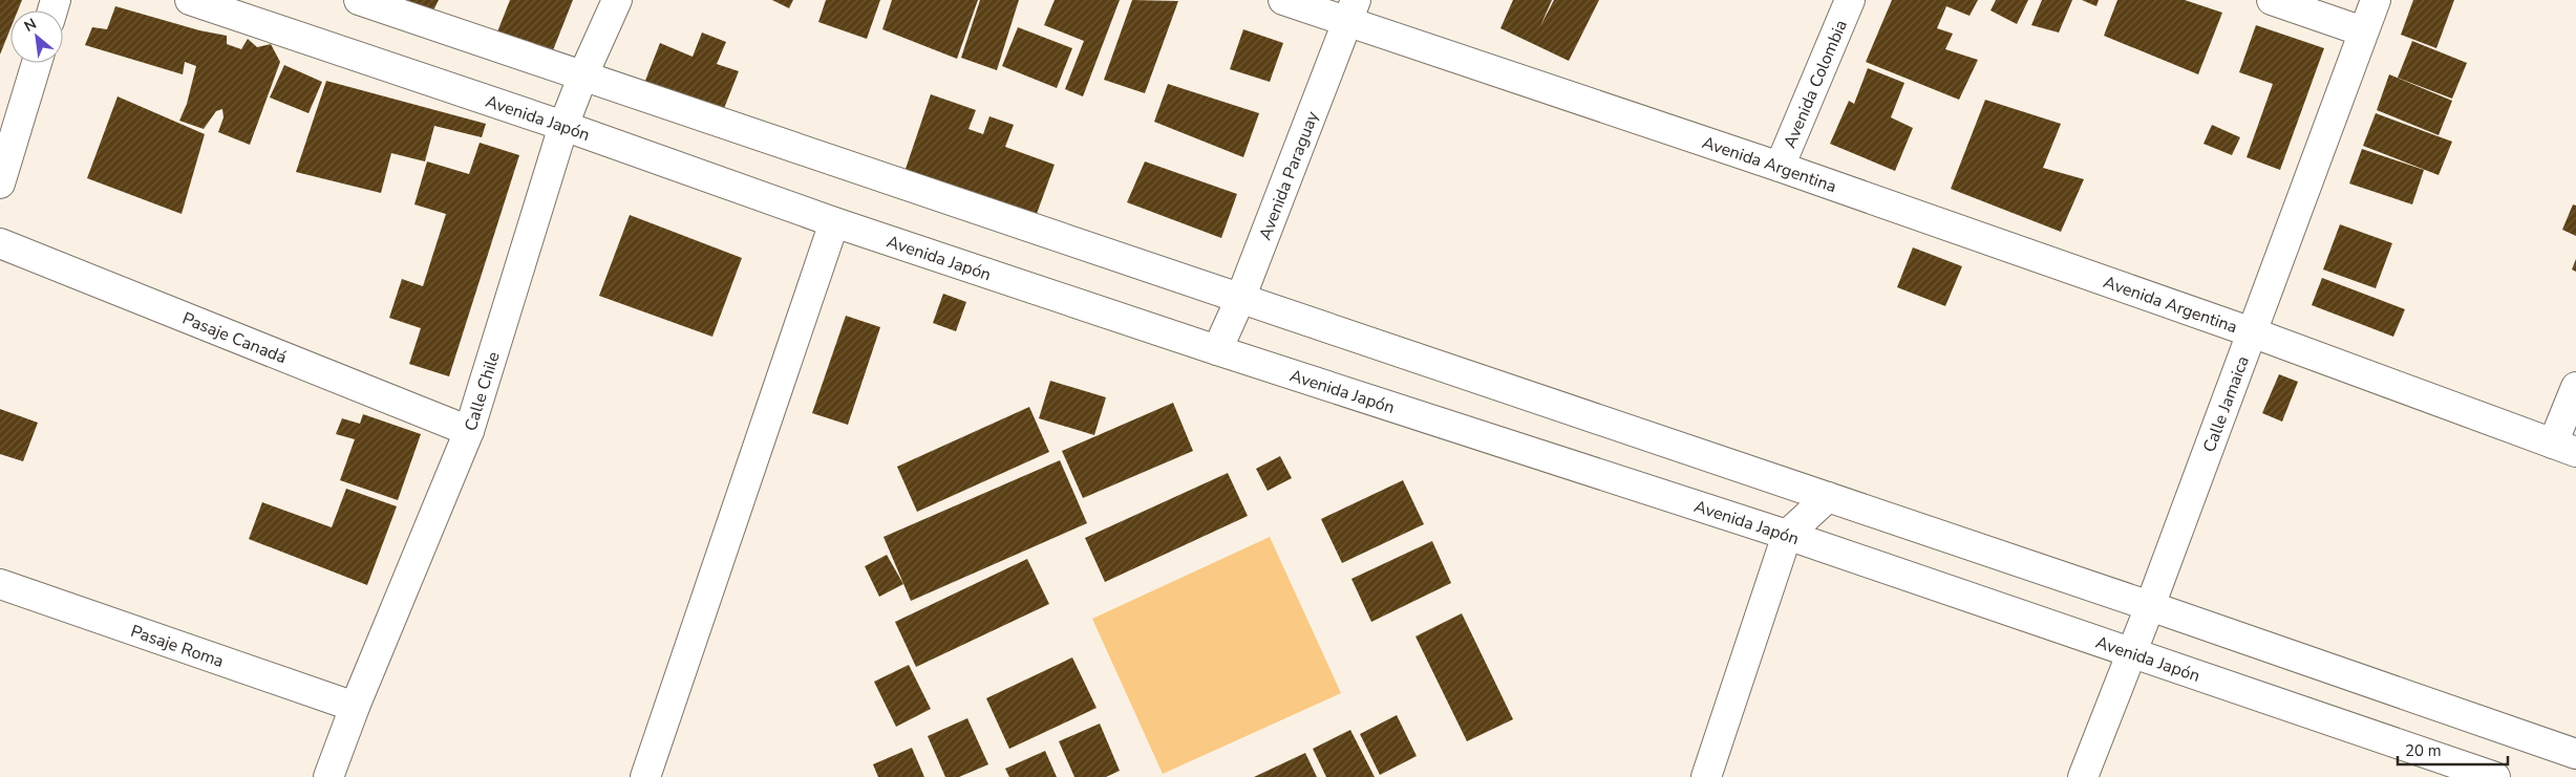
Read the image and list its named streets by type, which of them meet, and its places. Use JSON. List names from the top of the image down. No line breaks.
{"streets":{"street":["Avenida Colombia","Avenida Japón","Avenida Argentina","Avenida Paraguay","Pasaje Canadá","Calle Chile","Calle Jamaica","Pasaje Roma"]},"crossings":[["Avenida Colombia","Avenida Argentina"],["Avenida Japón","Avenida Paraguay"],["Avenida Japón","Calle Chile"],["Avenida Japón","Calle Jamaica"],["Avenida Argentina","Avenida Paraguay"],["Avenida Argentina","Calle Jamaica"],["Pasaje Canadá","Calle Chile"],["Calle Chile","Pasaje Roma"]],"scale_bar":"20 m","north":"top left"}
